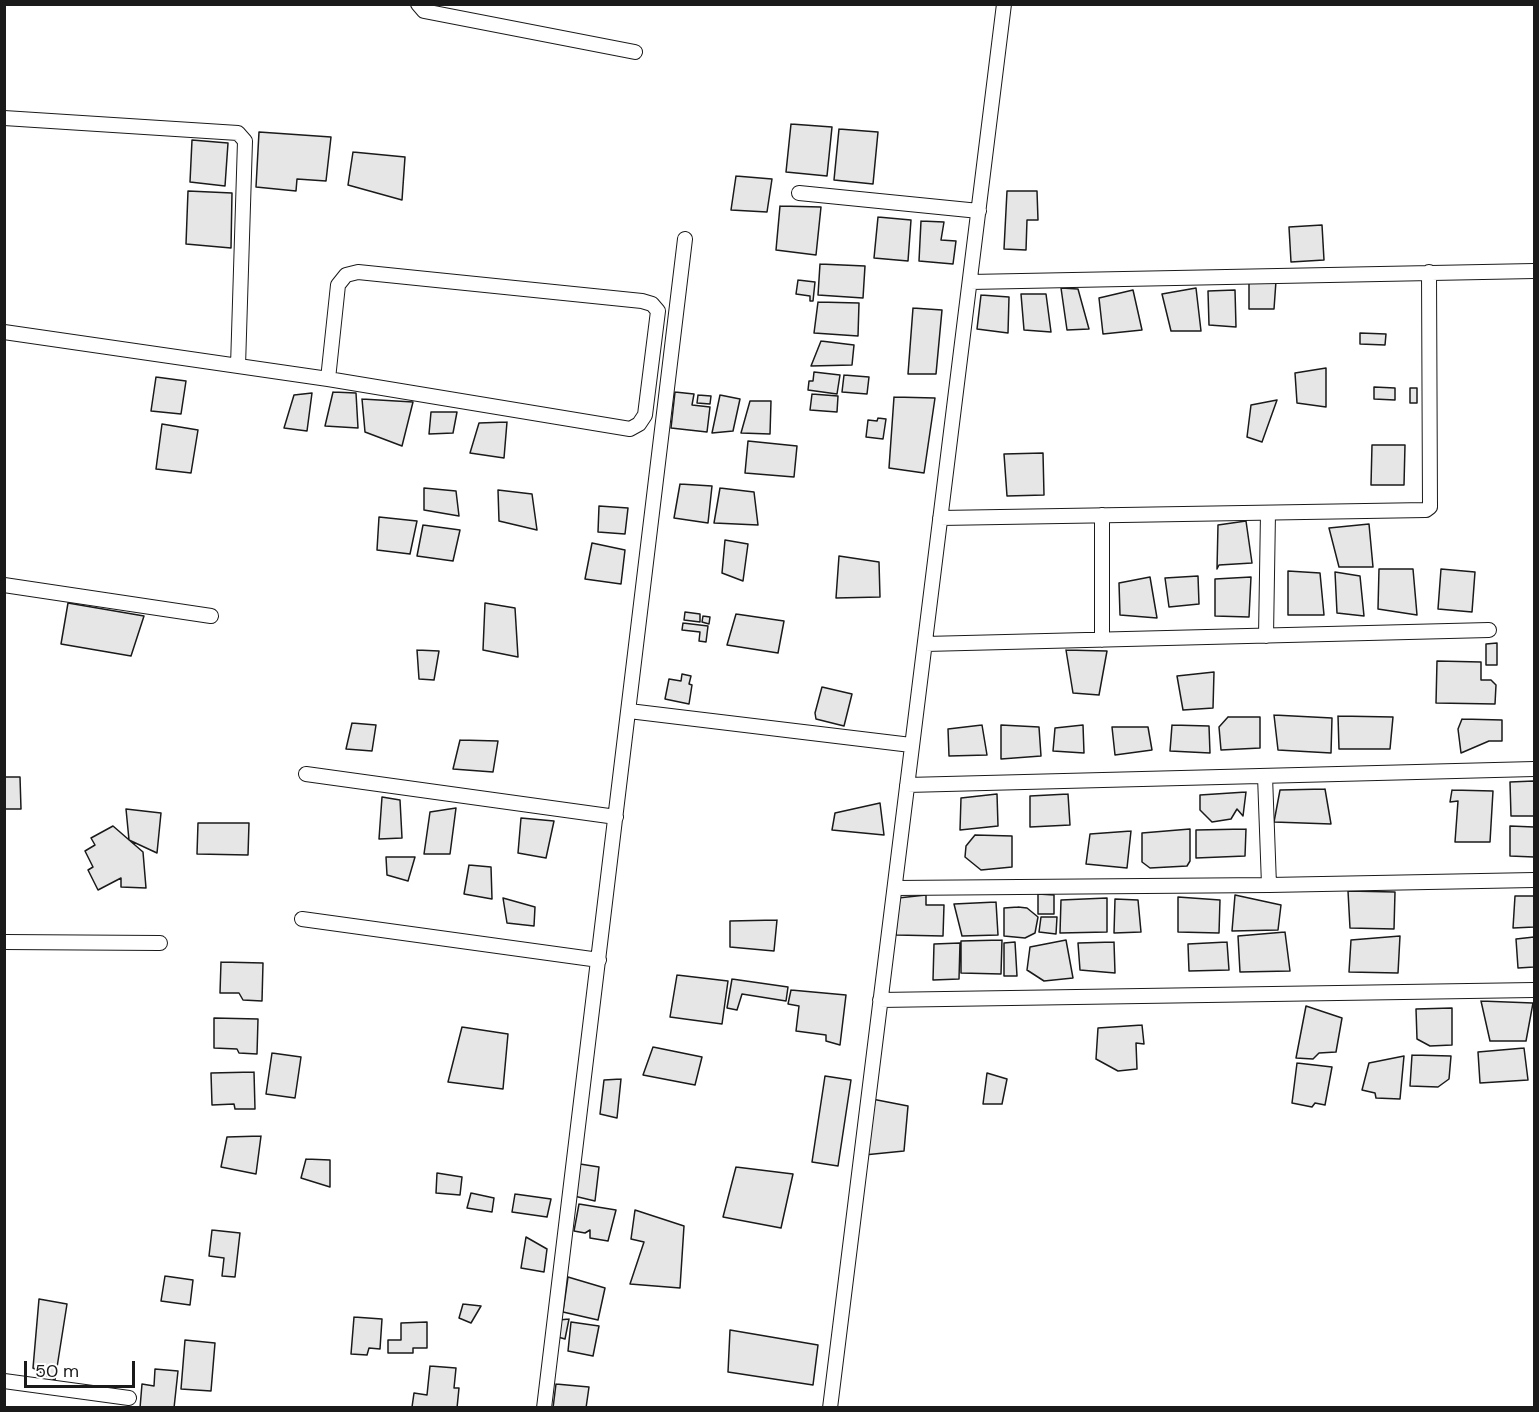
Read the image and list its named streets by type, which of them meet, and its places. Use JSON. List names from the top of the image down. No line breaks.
{"scale_bar":"50 m"}
